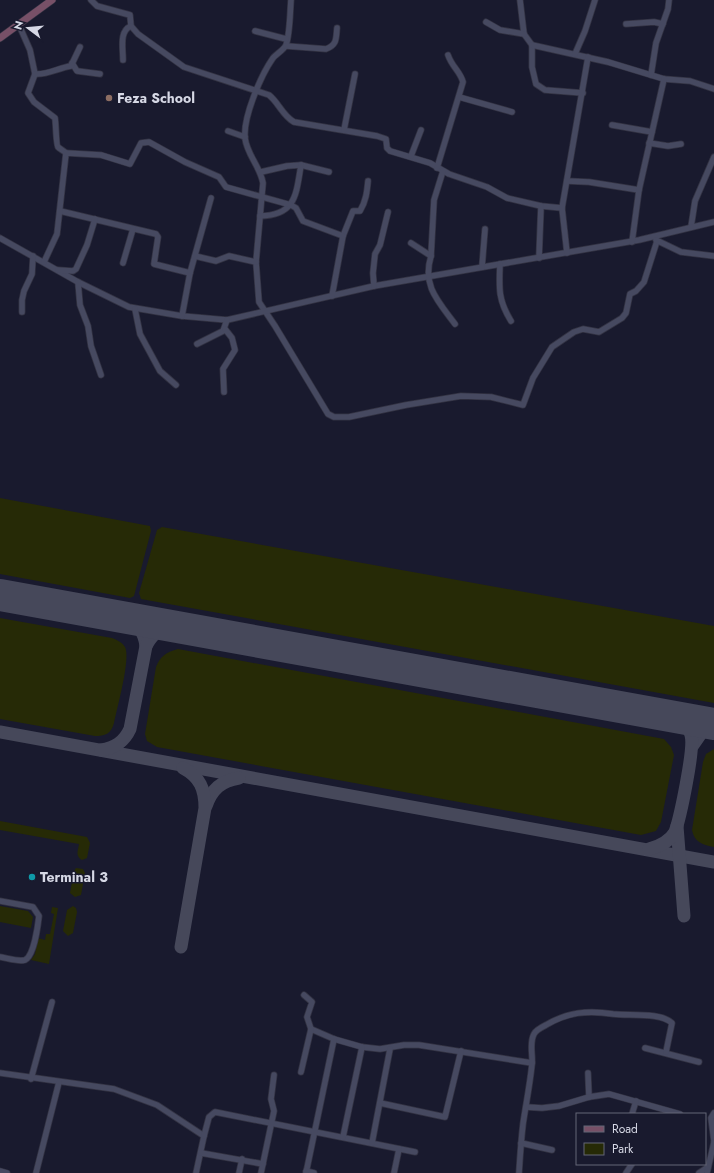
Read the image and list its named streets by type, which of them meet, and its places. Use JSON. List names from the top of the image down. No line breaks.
{"places":["Feza School","Terminal 3"],"legend":["Road","Park"],"north":"left"}
